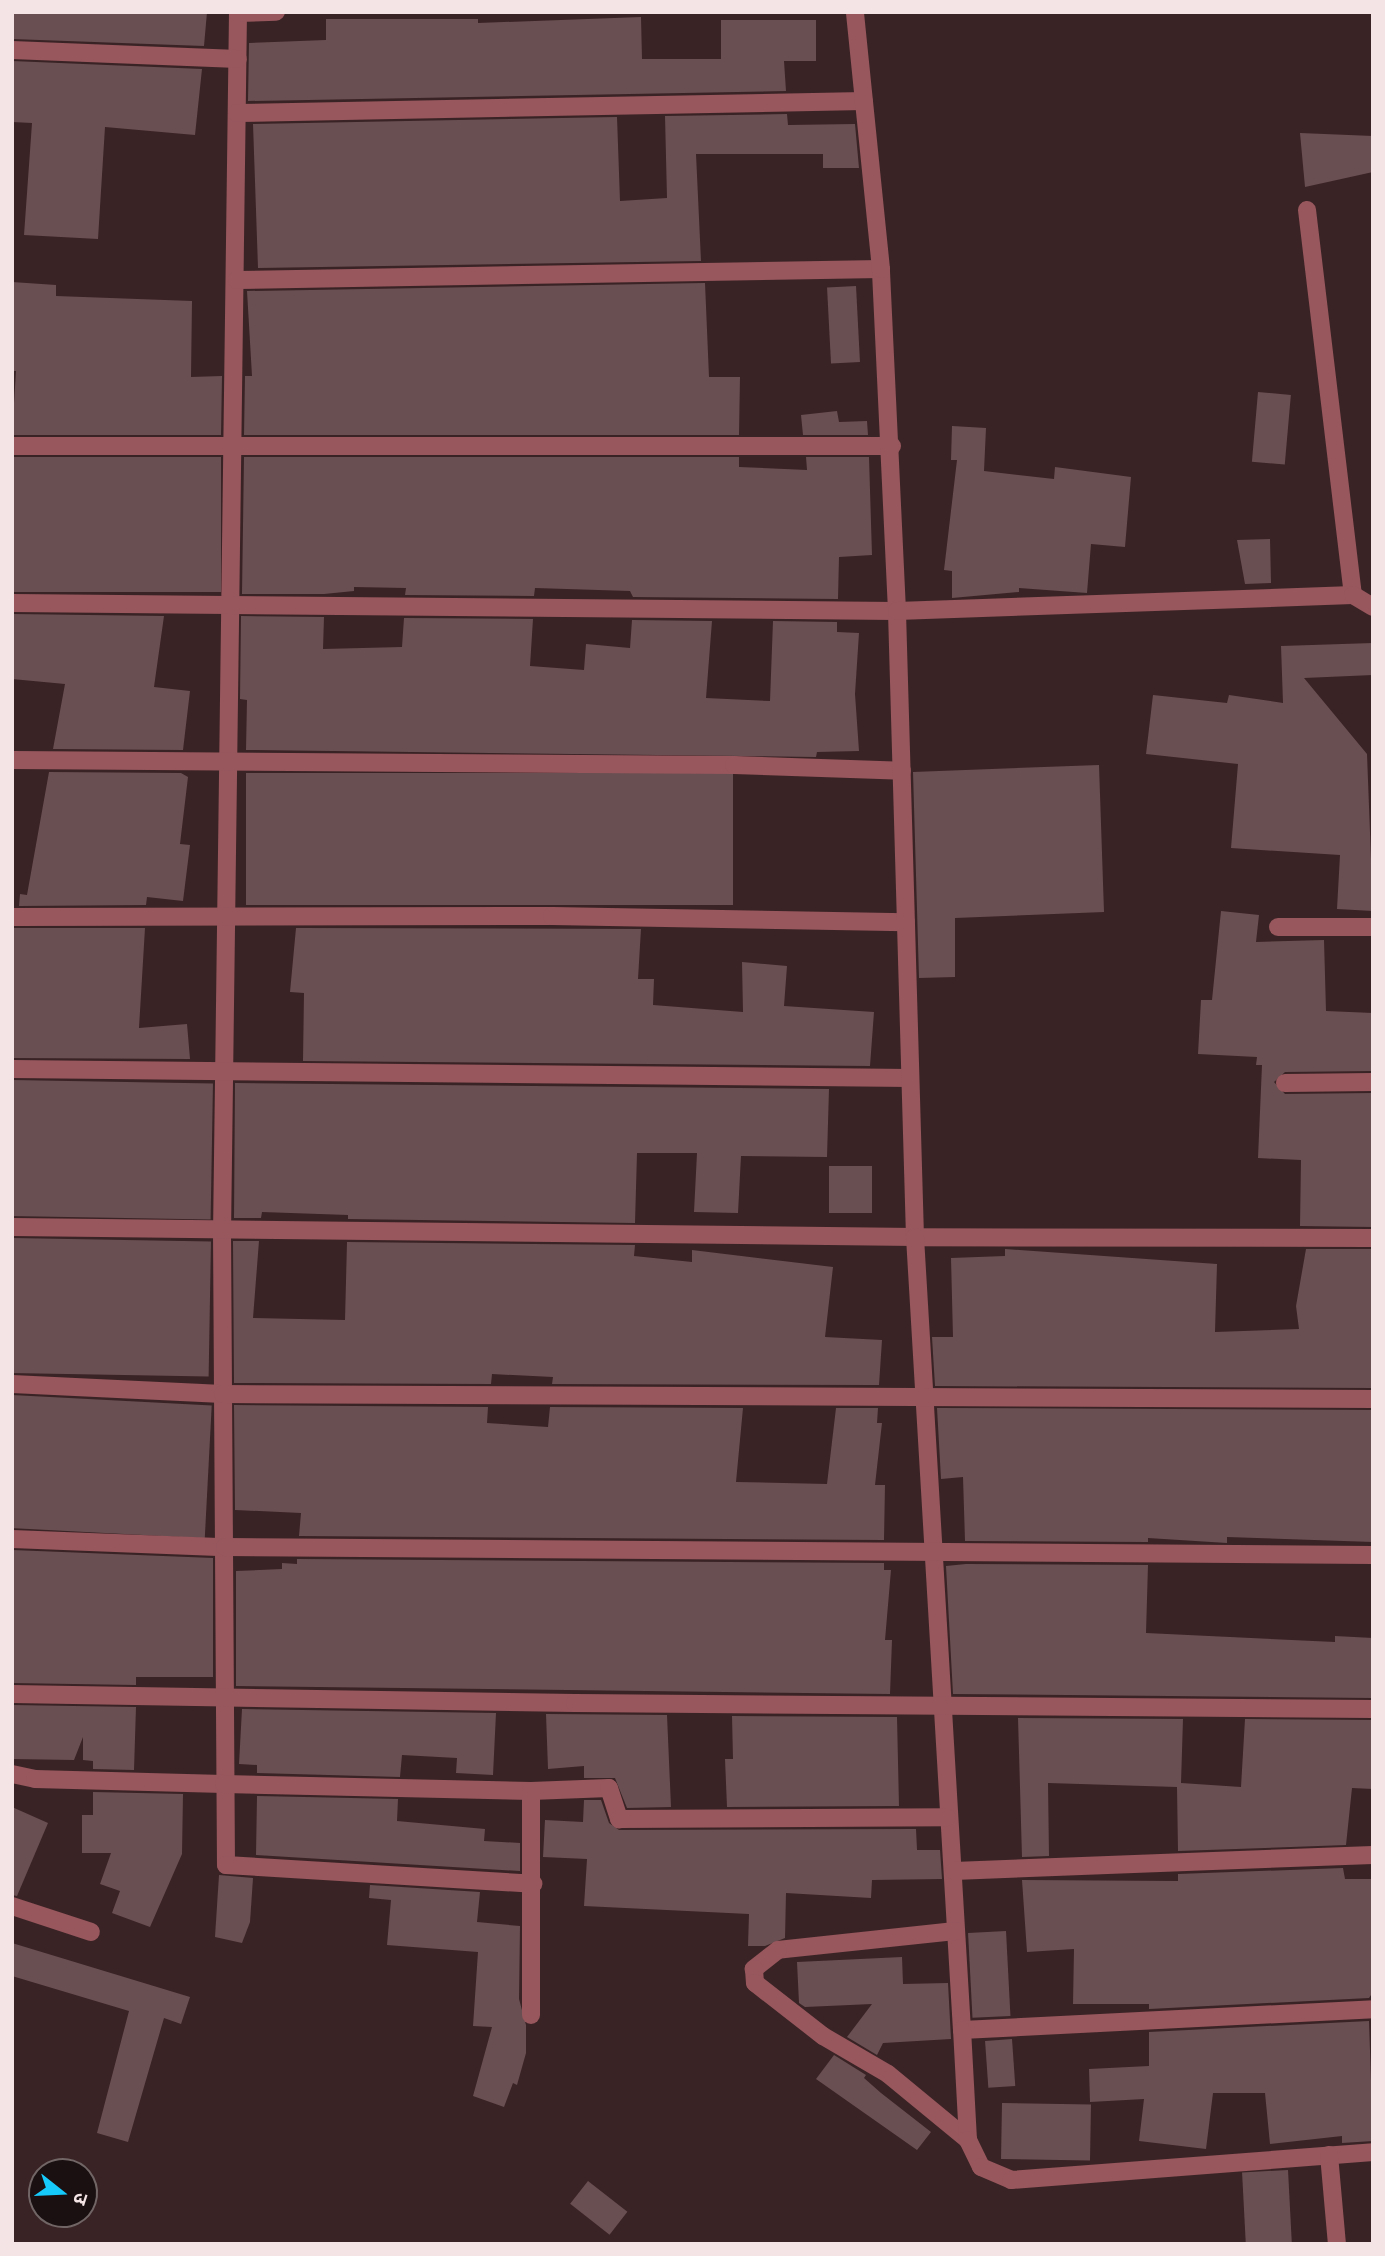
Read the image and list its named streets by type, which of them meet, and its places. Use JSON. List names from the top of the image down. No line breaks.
{"north":"right"}
